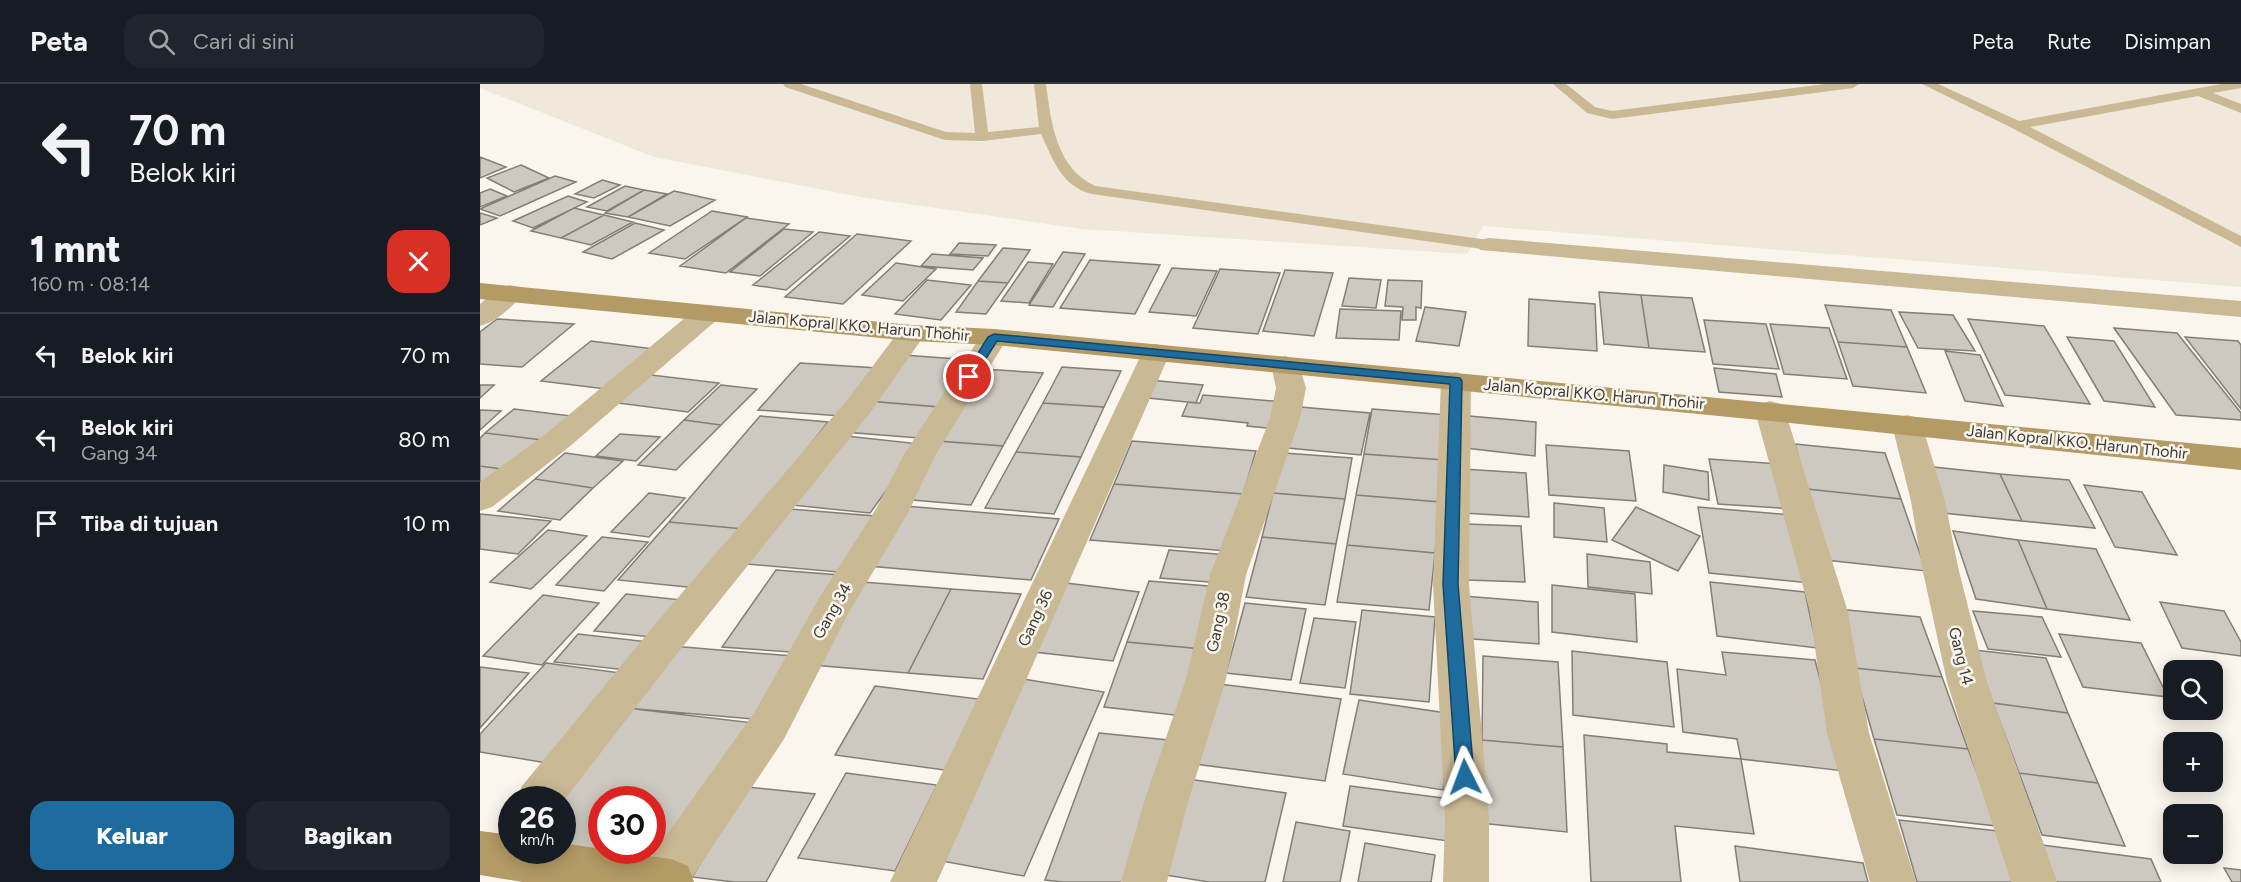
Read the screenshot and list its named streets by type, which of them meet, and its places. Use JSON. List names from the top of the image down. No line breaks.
{"streets":{"main road":["Jalan Kopral KKO. Harun Thohir"],"street":["Gang 34","Gang 36","Gang 38","Gang 14"]},"crossings":[["Jalan Kopral KKO. Harun Thohir","Gang 34"],["Jalan Kopral KKO. Harun Thohir","Gang 36"],["Jalan Kopral KKO. Harun Thohir","Gang 38"],["Jalan Kopral KKO. Harun Thohir","Gang 14"]],"page":{"header":"Peta","search":"Cari di sini","nav":["Peta","Rute","Disimpan"],"turn":["70 m","Belok kiri"],"heading":["1 mnt","160 m · 08:14"],"list":[{"name":"Belok kiri","value":"70 m"},{"name":"Belok kiri","note":"Gang 34","value":"80 m"},{"name":"Tiba di tujuan","value":"10 m"}],"map_buttons":["+","−"],"speed":"26 km/h","limit":"30","buttons":["Keluar","Bagikan"]}}
